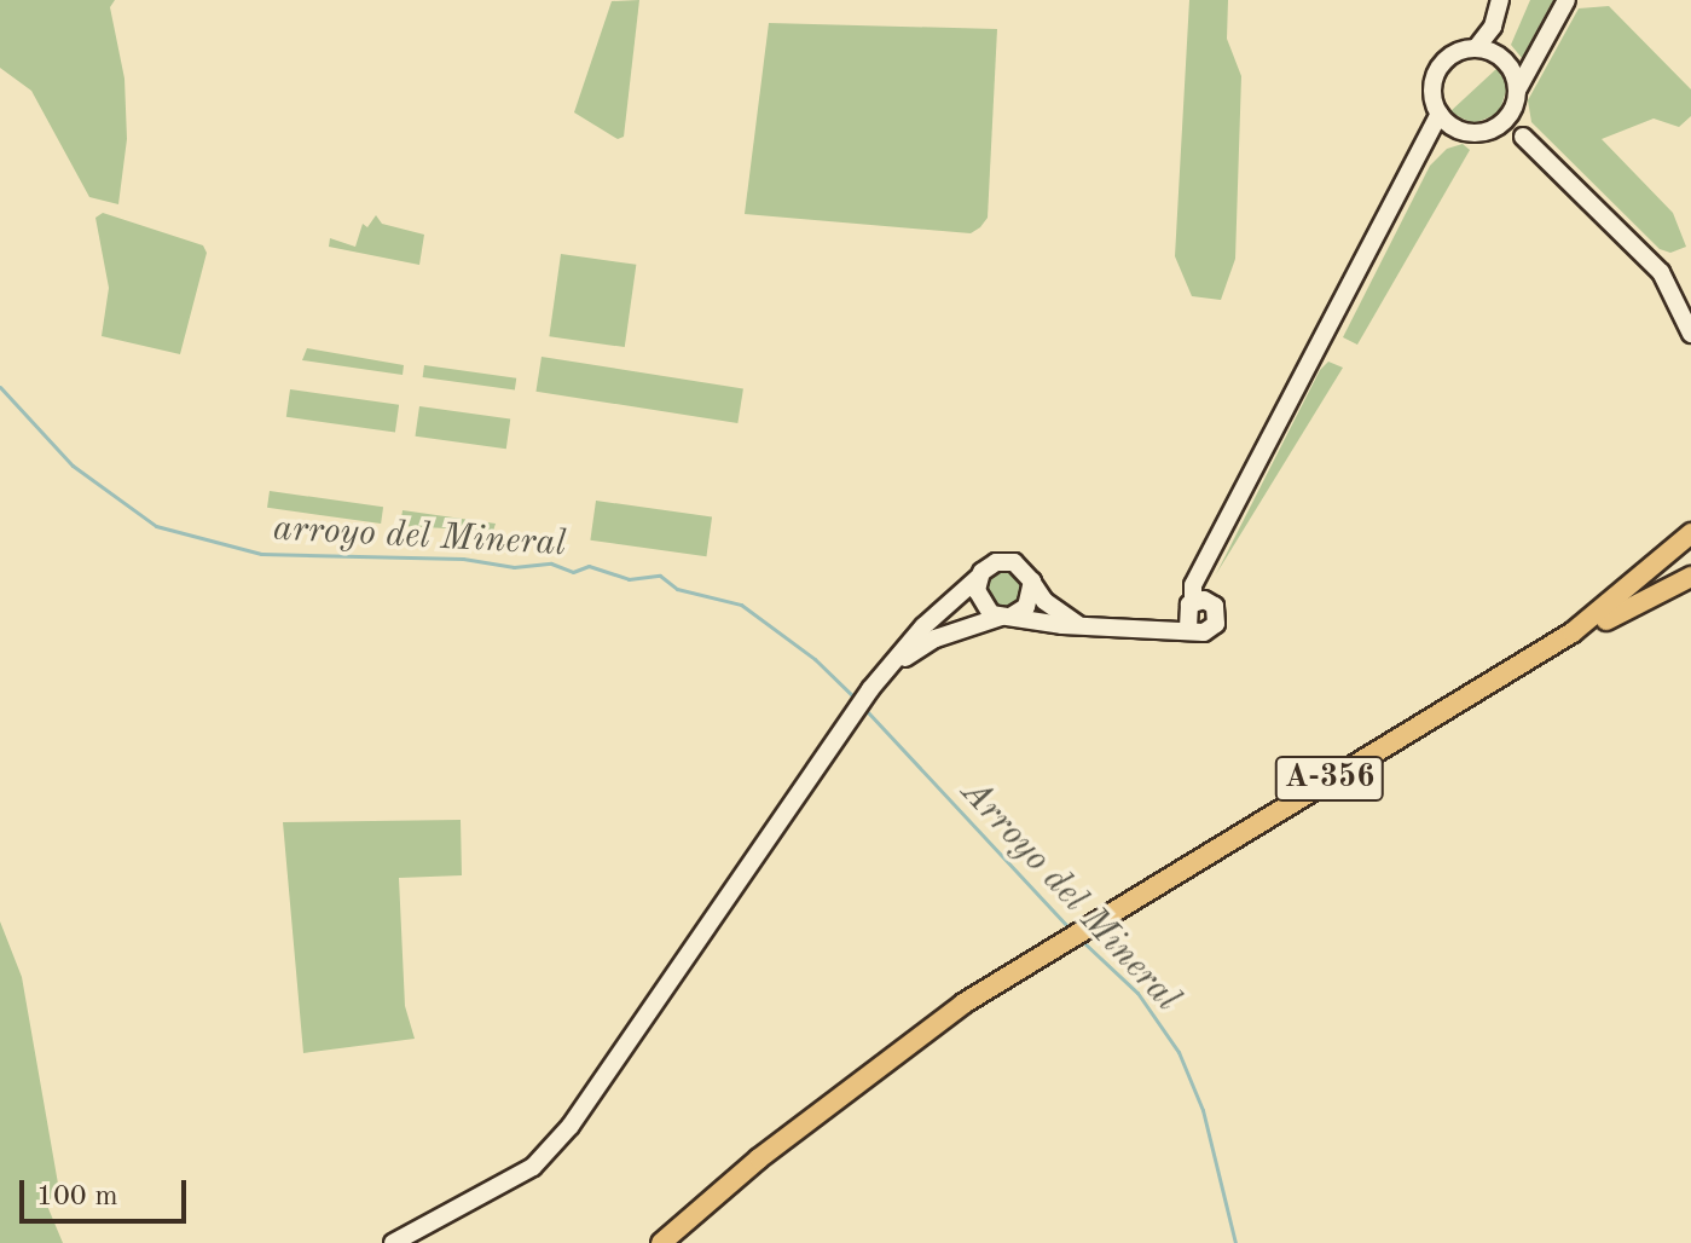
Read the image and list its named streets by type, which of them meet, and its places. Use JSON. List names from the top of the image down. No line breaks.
{"streets":{"main road":["A-356"]},"water":["arroyo del Mineral","Arroyo del Mineral"],"scale_bar":"100 m"}
